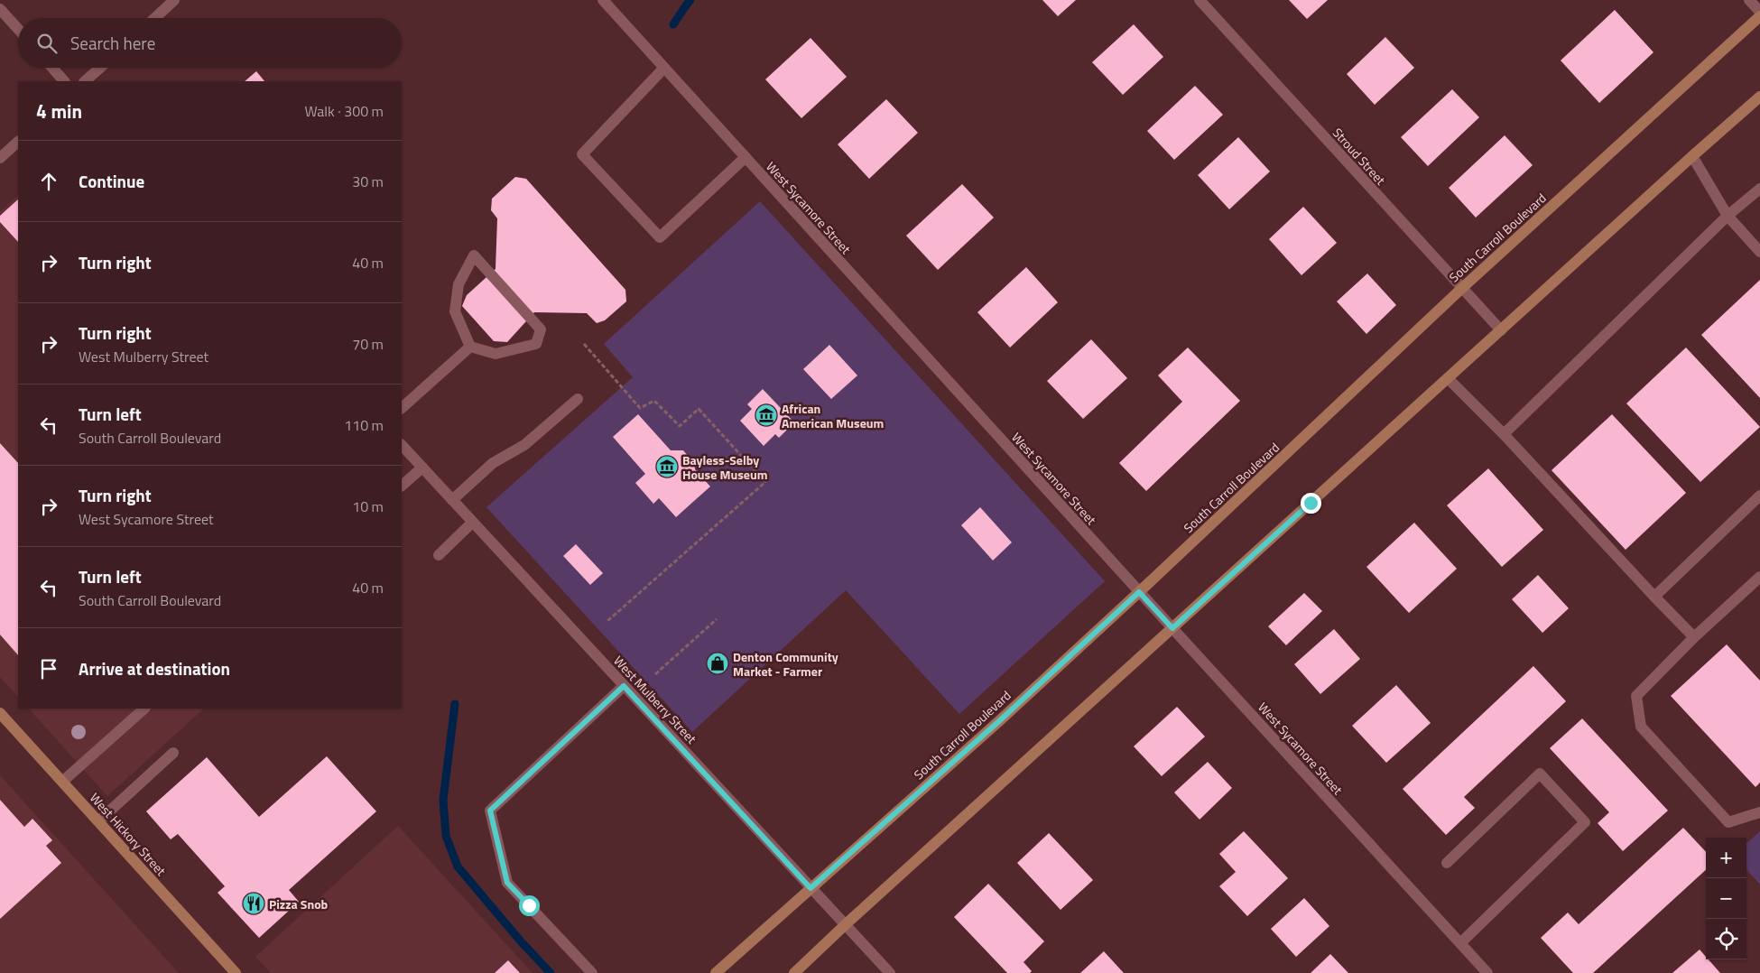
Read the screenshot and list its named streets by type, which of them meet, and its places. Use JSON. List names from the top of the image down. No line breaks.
{"streets":{"main road":["South Carroll Boulevard","West Hickory Street"],"street":["Stroud Street","West Sycamore Street","West Mulberry Street"]},"crossings":[["Stroud Street","South Carroll Boulevard"],["West Sycamore Street","South Carroll Boulevard"],["South Carroll Boulevard","West Mulberry Street"]],"places":{"museum":["African American Museum","Bayless-Selby House Museum"],"shop":["Denton Community Market - Farmer"],"restaurant":["Pizza Snob"]},"page":{"search":"Search here","heading":["4 min","Walk · 300 m"],"list":[["Continue","30 m"],["Turn right","40 m"],["Turn right","West Mulberry Street","70 m"],["Turn left","South Carroll Boulevard","110 m"],["Turn right","West Sycamore Street","10 m"],["Turn left","South Carroll Boulevard","40 m"],"Arrive at destination"],"map_buttons":["+","−"]}}
